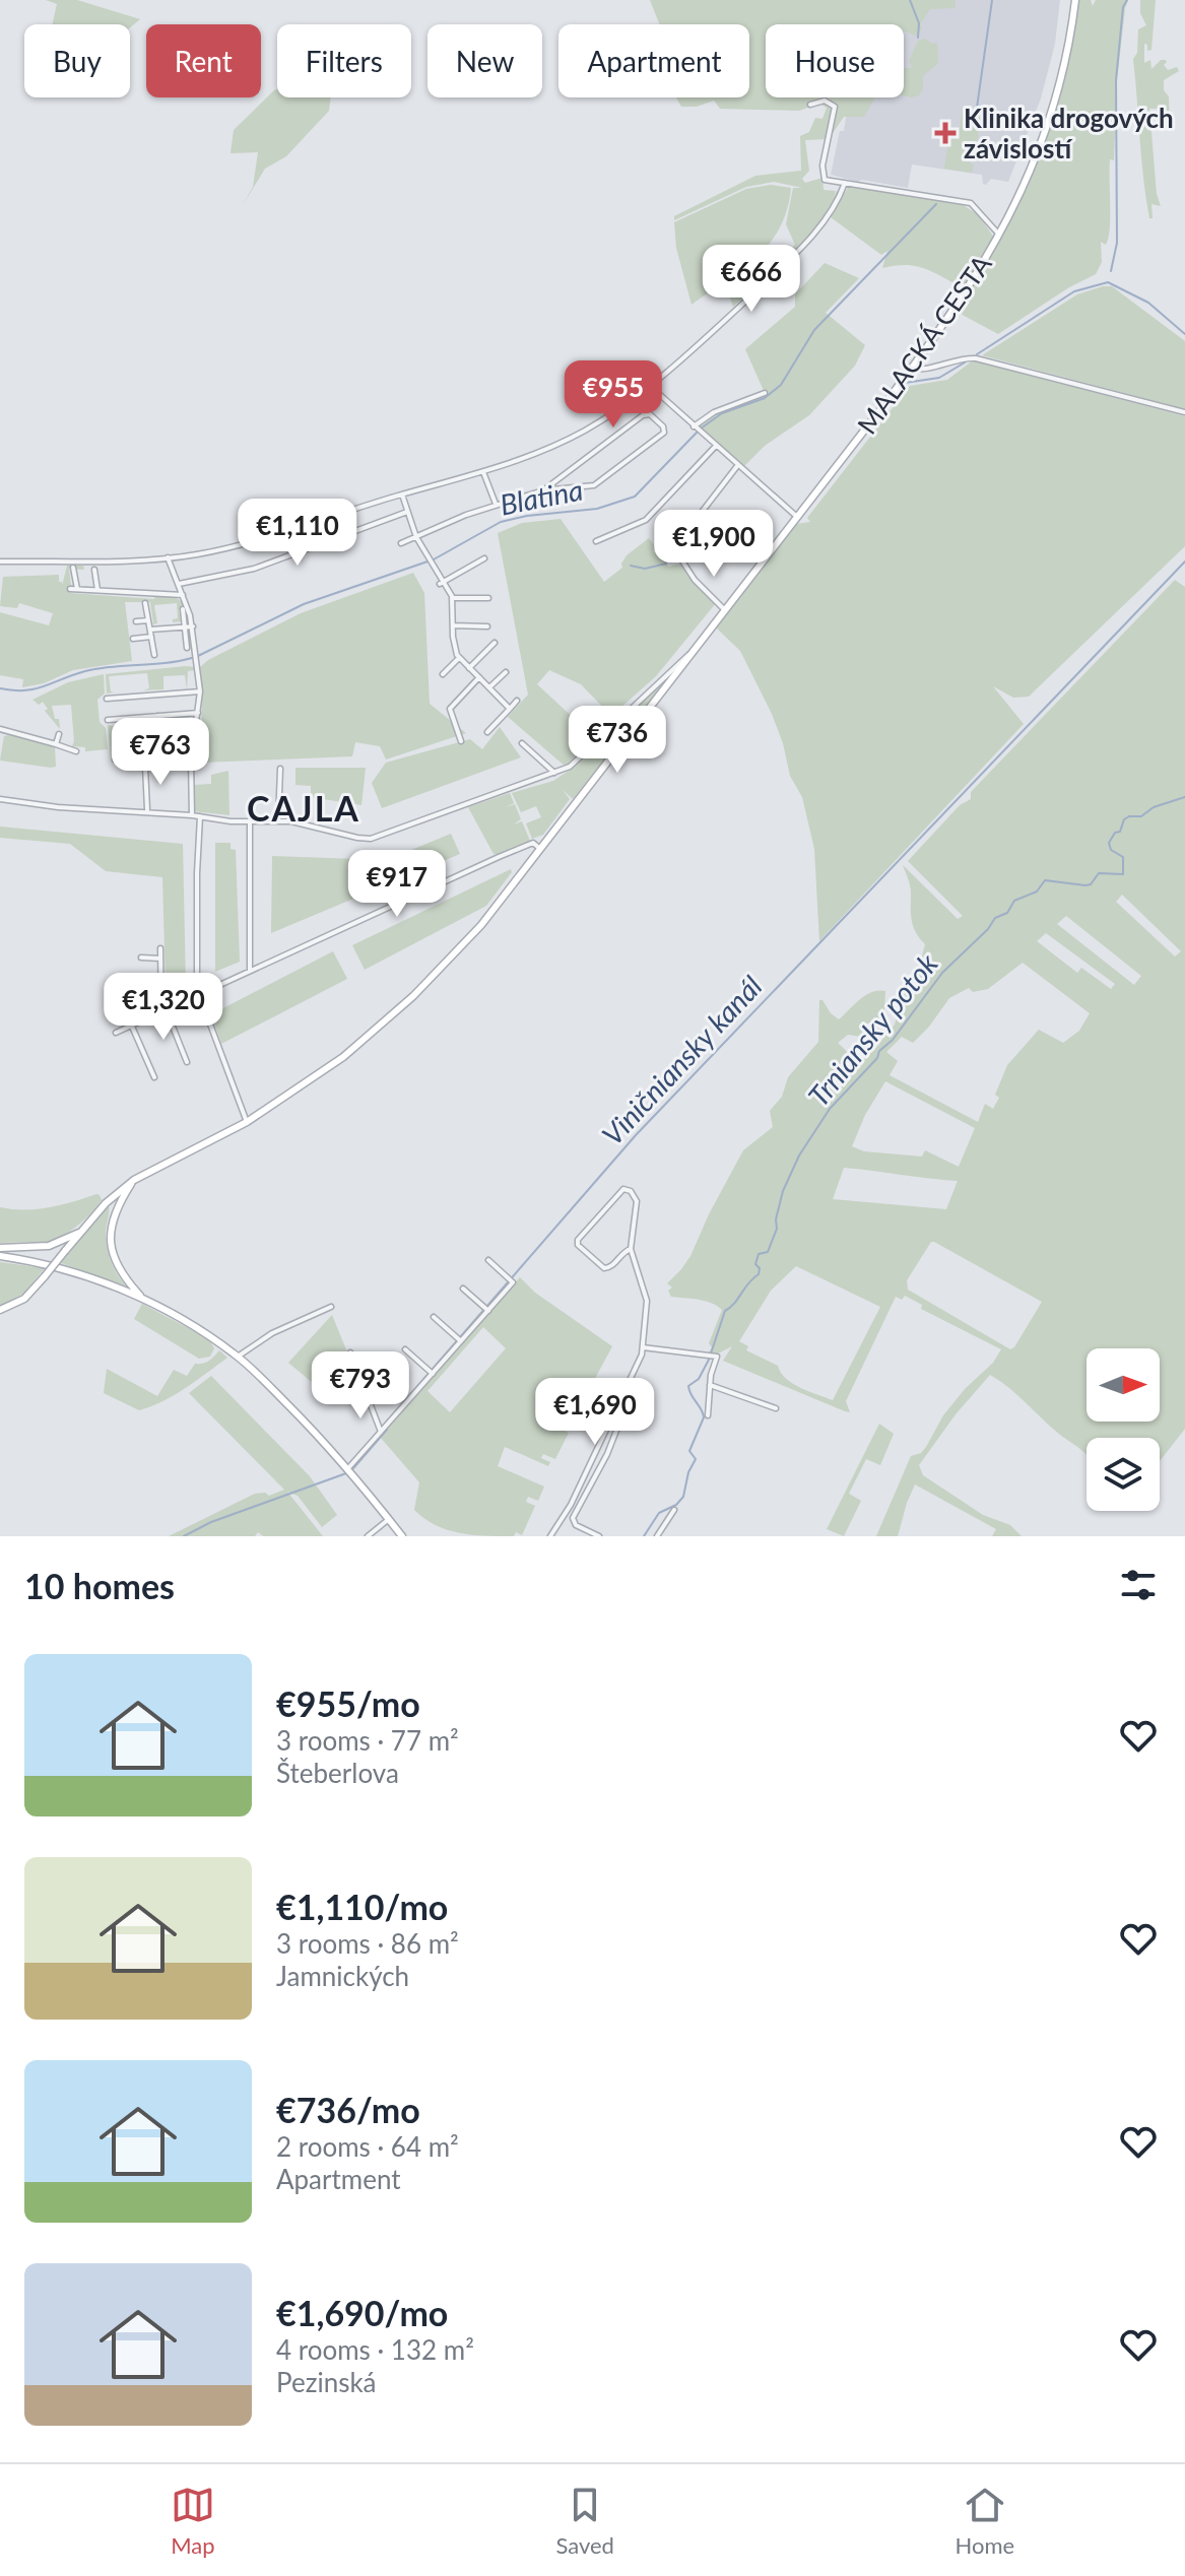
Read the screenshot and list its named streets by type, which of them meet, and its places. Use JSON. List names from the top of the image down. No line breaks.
{"streets":{"main road":["MALACKÁ CESTA"]},"districts":["CAJLA"],"water":["Blatina","Trniansky potok","Viničniansky kanál"],"places":{"health":["Klinika drogových závislostí"]},"north":"right","page":{"chip":["Buy","Rent","Filters","New","Apartment","House"],"price":["€666","€955","€1,110","€1,900","€736","€763","€917","€1,320","€793","€1,690"],"heading":"10 homes","list":[{"name":"€955/mo","note":"3 rooms · 77 m² · Šteberlova"},{"name":"€1,110/mo","note":"3 rooms · 86 m² · Jamnických"},{"name":"€736/mo","note":"2 rooms · 64 m² · Apartment"},{"name":"€1,690/mo","note":"4 rooms · 132 m² · Pezinská"}],"tabs":["Map","Saved","Home"]}}
